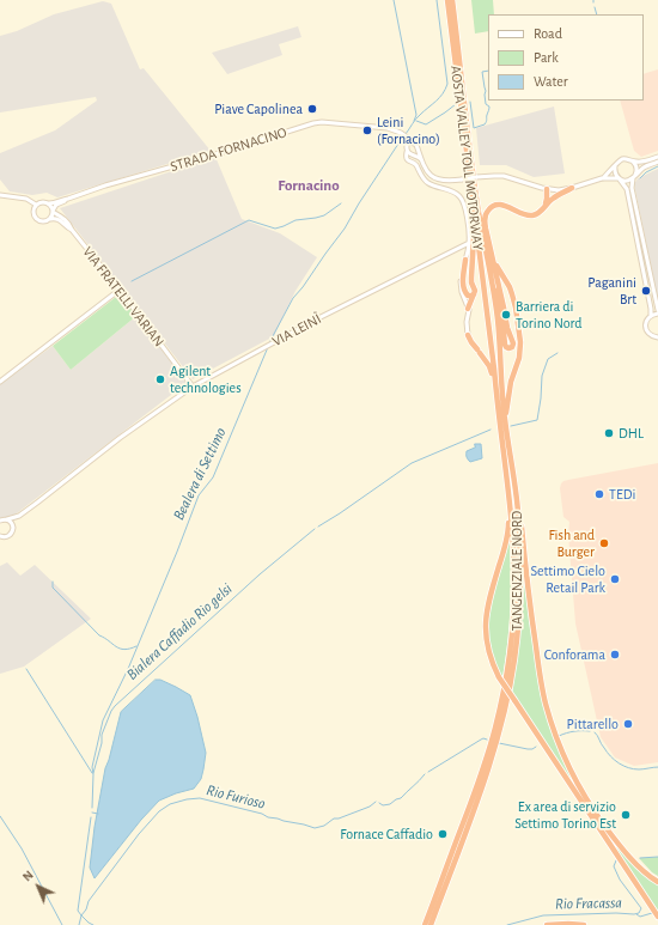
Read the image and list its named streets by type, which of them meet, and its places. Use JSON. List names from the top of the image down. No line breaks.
{"streets":{"highway":["AOSTA VALLEY TOLL MOTORWAY","TANGENZIALE NORD"],"street":["STRADA FORNACINO","VIA FRATELLI VARIAN","VIA LEINÌ"]},"crossings":[["STRADA FORNACINO","VIA FRATELLI VARIAN"],["AOSTA VALLEY TOLL MOTORWAY","TANGENZIALE NORD"],["VIA FRATELLI VARIAN","VIA LEINÌ"]],"districts":["Fornacino"],"water":["Bealera di Settimo","Bialera Caffadio Rio gelsi","Rio Furioso","Rio Fracassa"],"places":["Piave Capolinea","Leini (Fornacino)","Paganini Brt","Barriera di Torino Nord","Agilent technologies","DHL","TEDi","Fish and Burger","Settimo Cielo Retail Park","Conforama","Pittarello","Ex area di servizio Settimo Torino Est","Fornace Caffadio"],"legend":["Road","Park","Water"],"north":"top left"}
